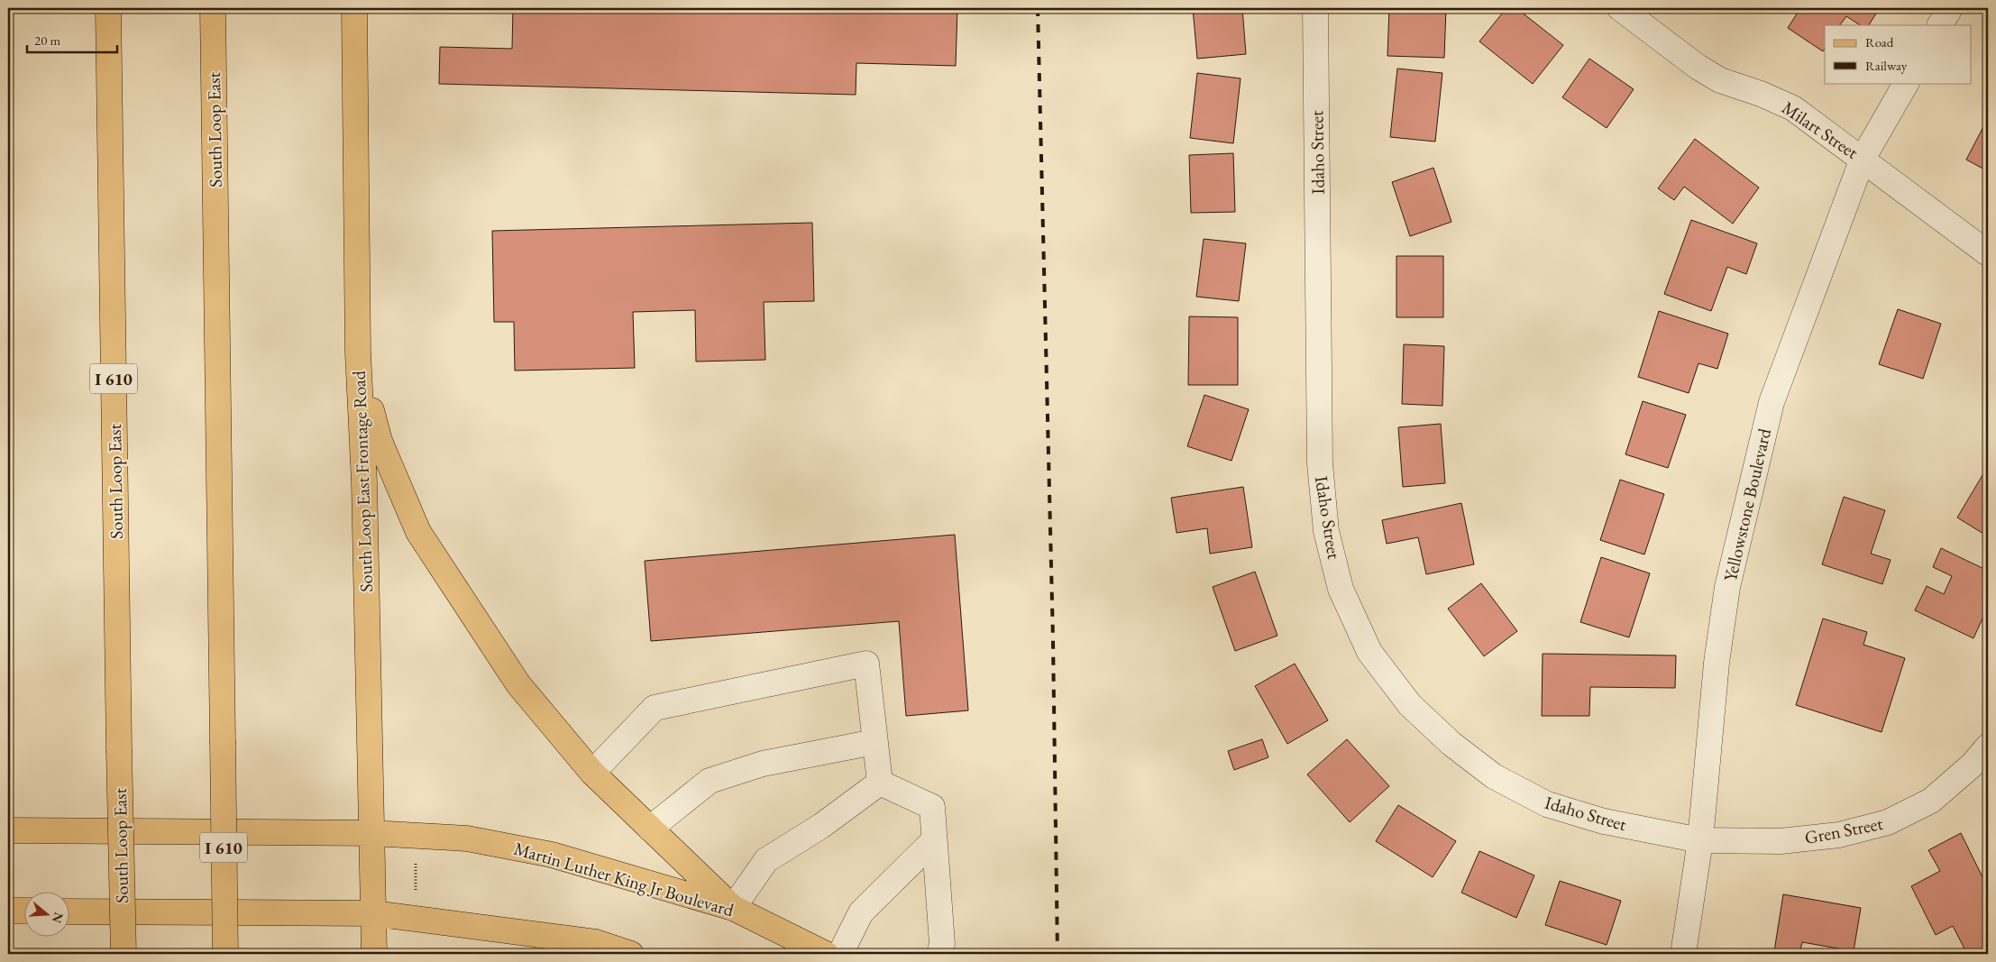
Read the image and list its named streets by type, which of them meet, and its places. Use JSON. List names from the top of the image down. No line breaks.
{"streets":{"main road":["South Loop East","I 610","South Loop East Frontage Road","Martin Luther King Jr Boulevard"],"street":["Milart Street","Idaho Street","Yellowstone Boulevard","Gren Street"]},"crossings":[["Milart Street","Yellowstone Boulevard"],["Idaho Street","Yellowstone Boulevard"],["Idaho Street","Gren Street"],["South Loop East Frontage Road","Martin Luther King Jr Boulevard"],["Yellowstone Boulevard","Gren Street"]],"legend":["Road","Railway"],"scale_bar":"20 m","north":"right"}
